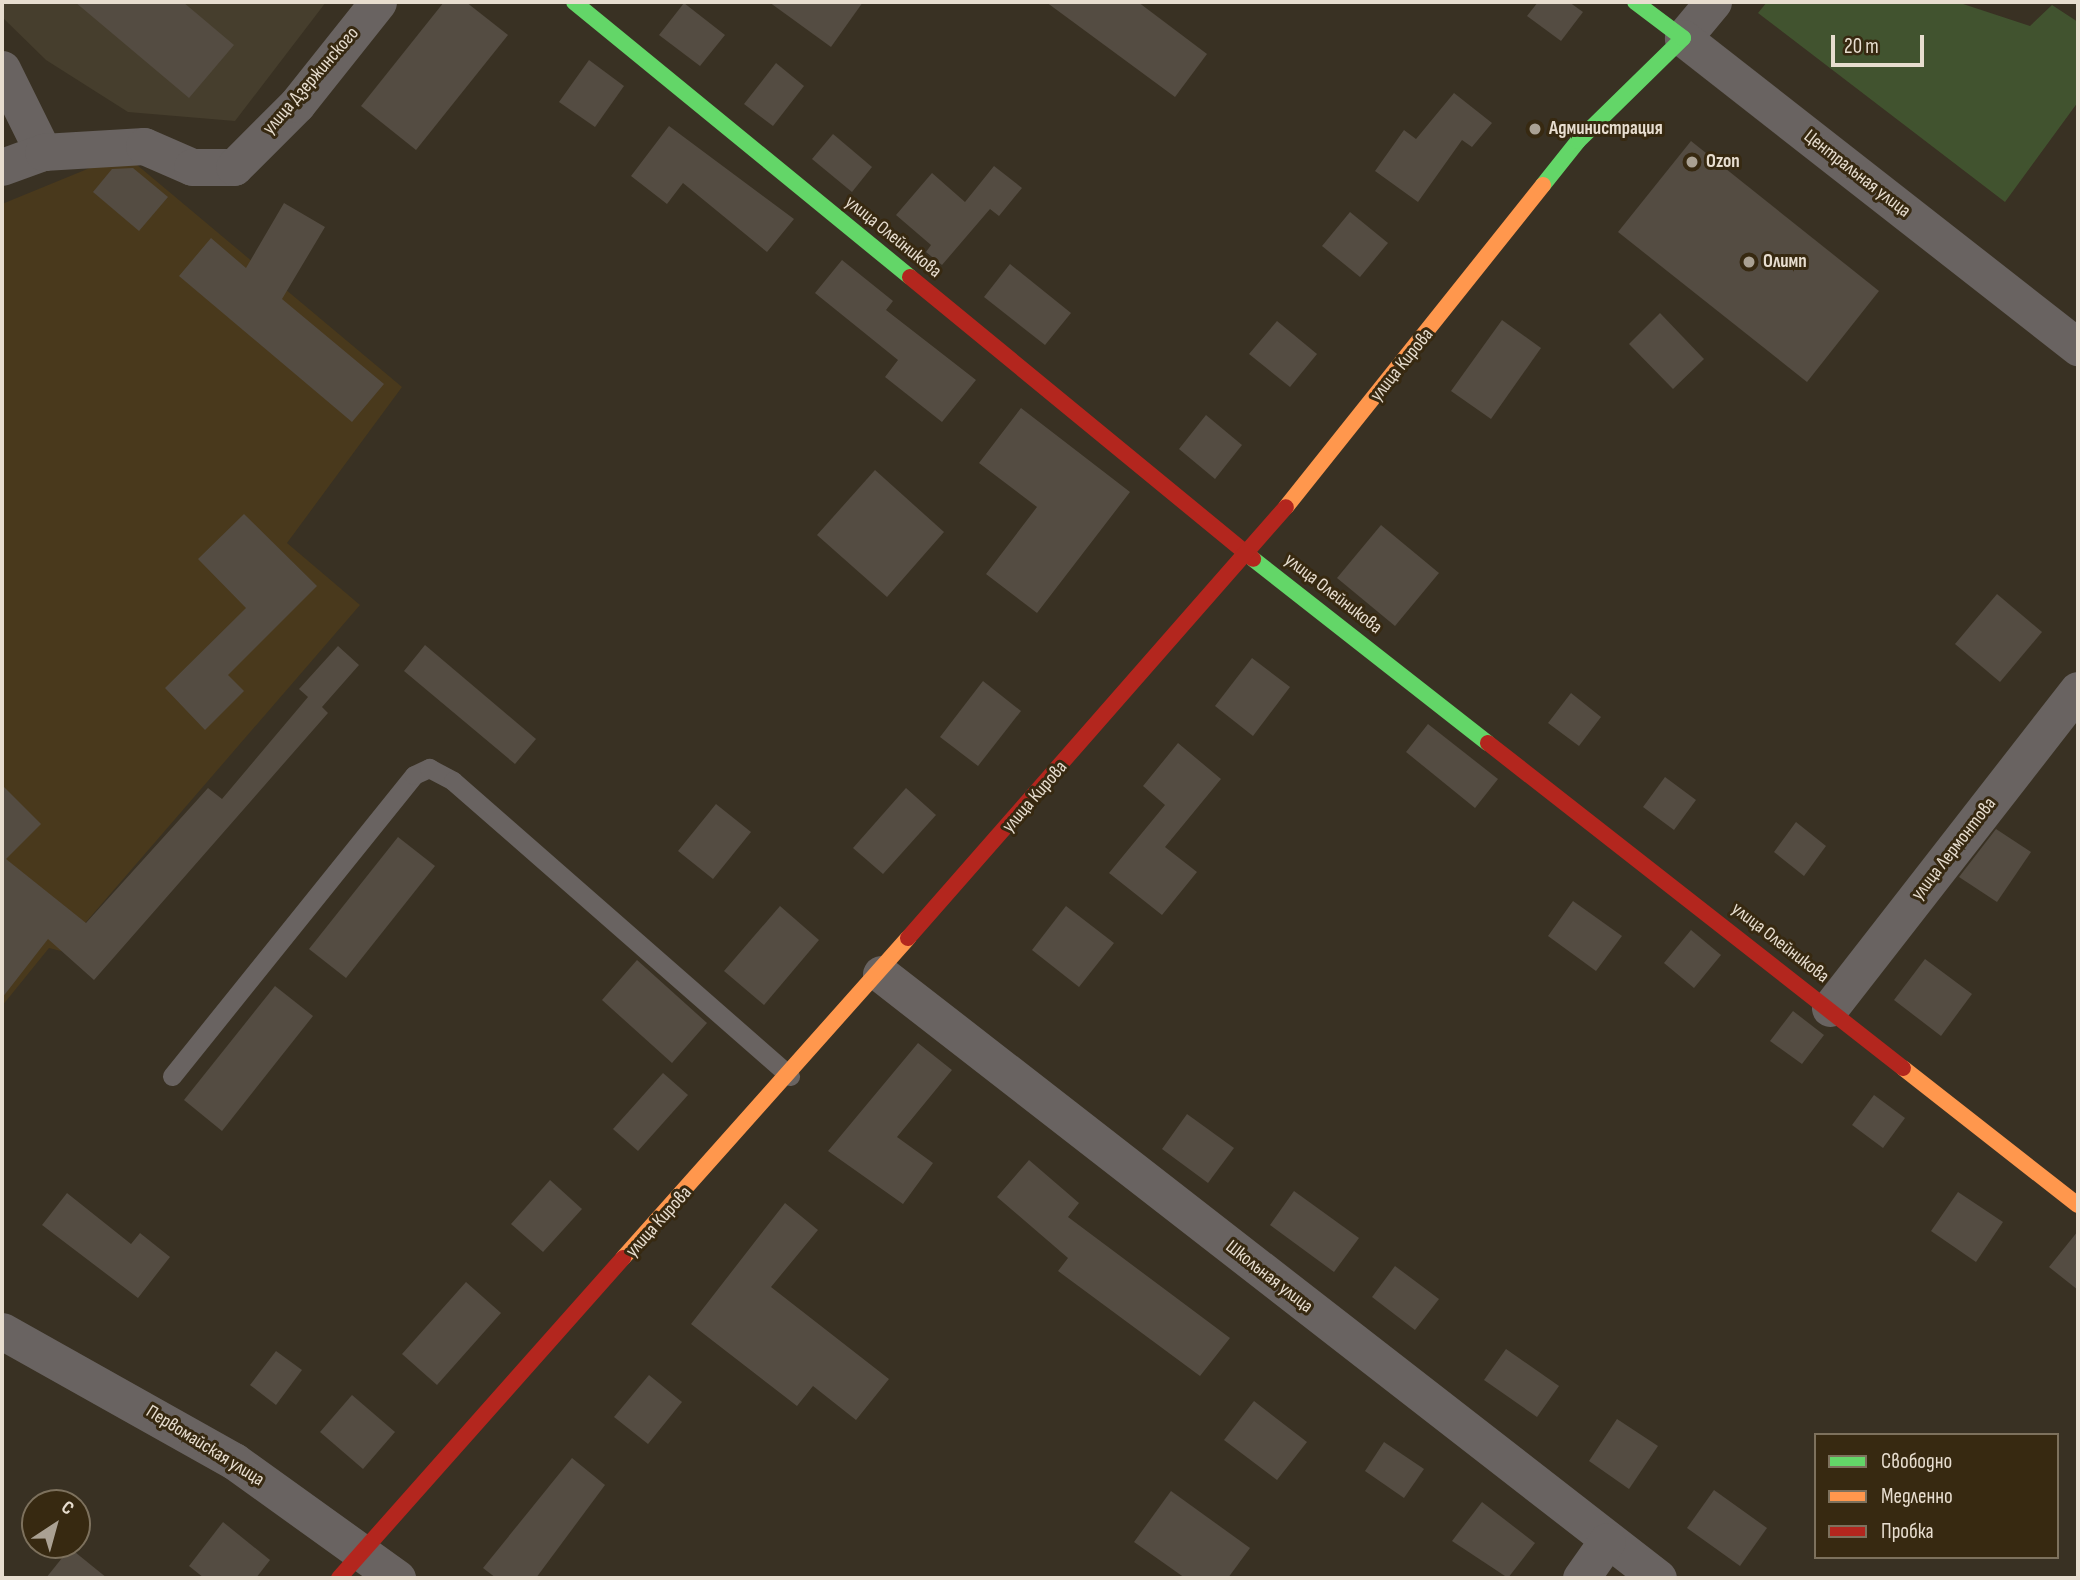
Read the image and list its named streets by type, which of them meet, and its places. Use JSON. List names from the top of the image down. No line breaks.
{"streets":{"street":["улица Дзержинского","Центральная улица","улица Олейникова","улица Кирова","улица Лермонтова","Школьная улица","Первомайская улица"]},"crossings":[["Центральная улица","улица Кирова"],["улица Олейникова","улица Кирова"],["улица Олейникова","улица Лермонтова"],["улица Кирова","Школьная улица"],["улица Кирова","Первомайская улица"]],"places":["Администрация","Ozon","Олимп"],"legend":["Свободно","Медленно","Пробка"],"scale_bar":"20 m","north":"top right"}
